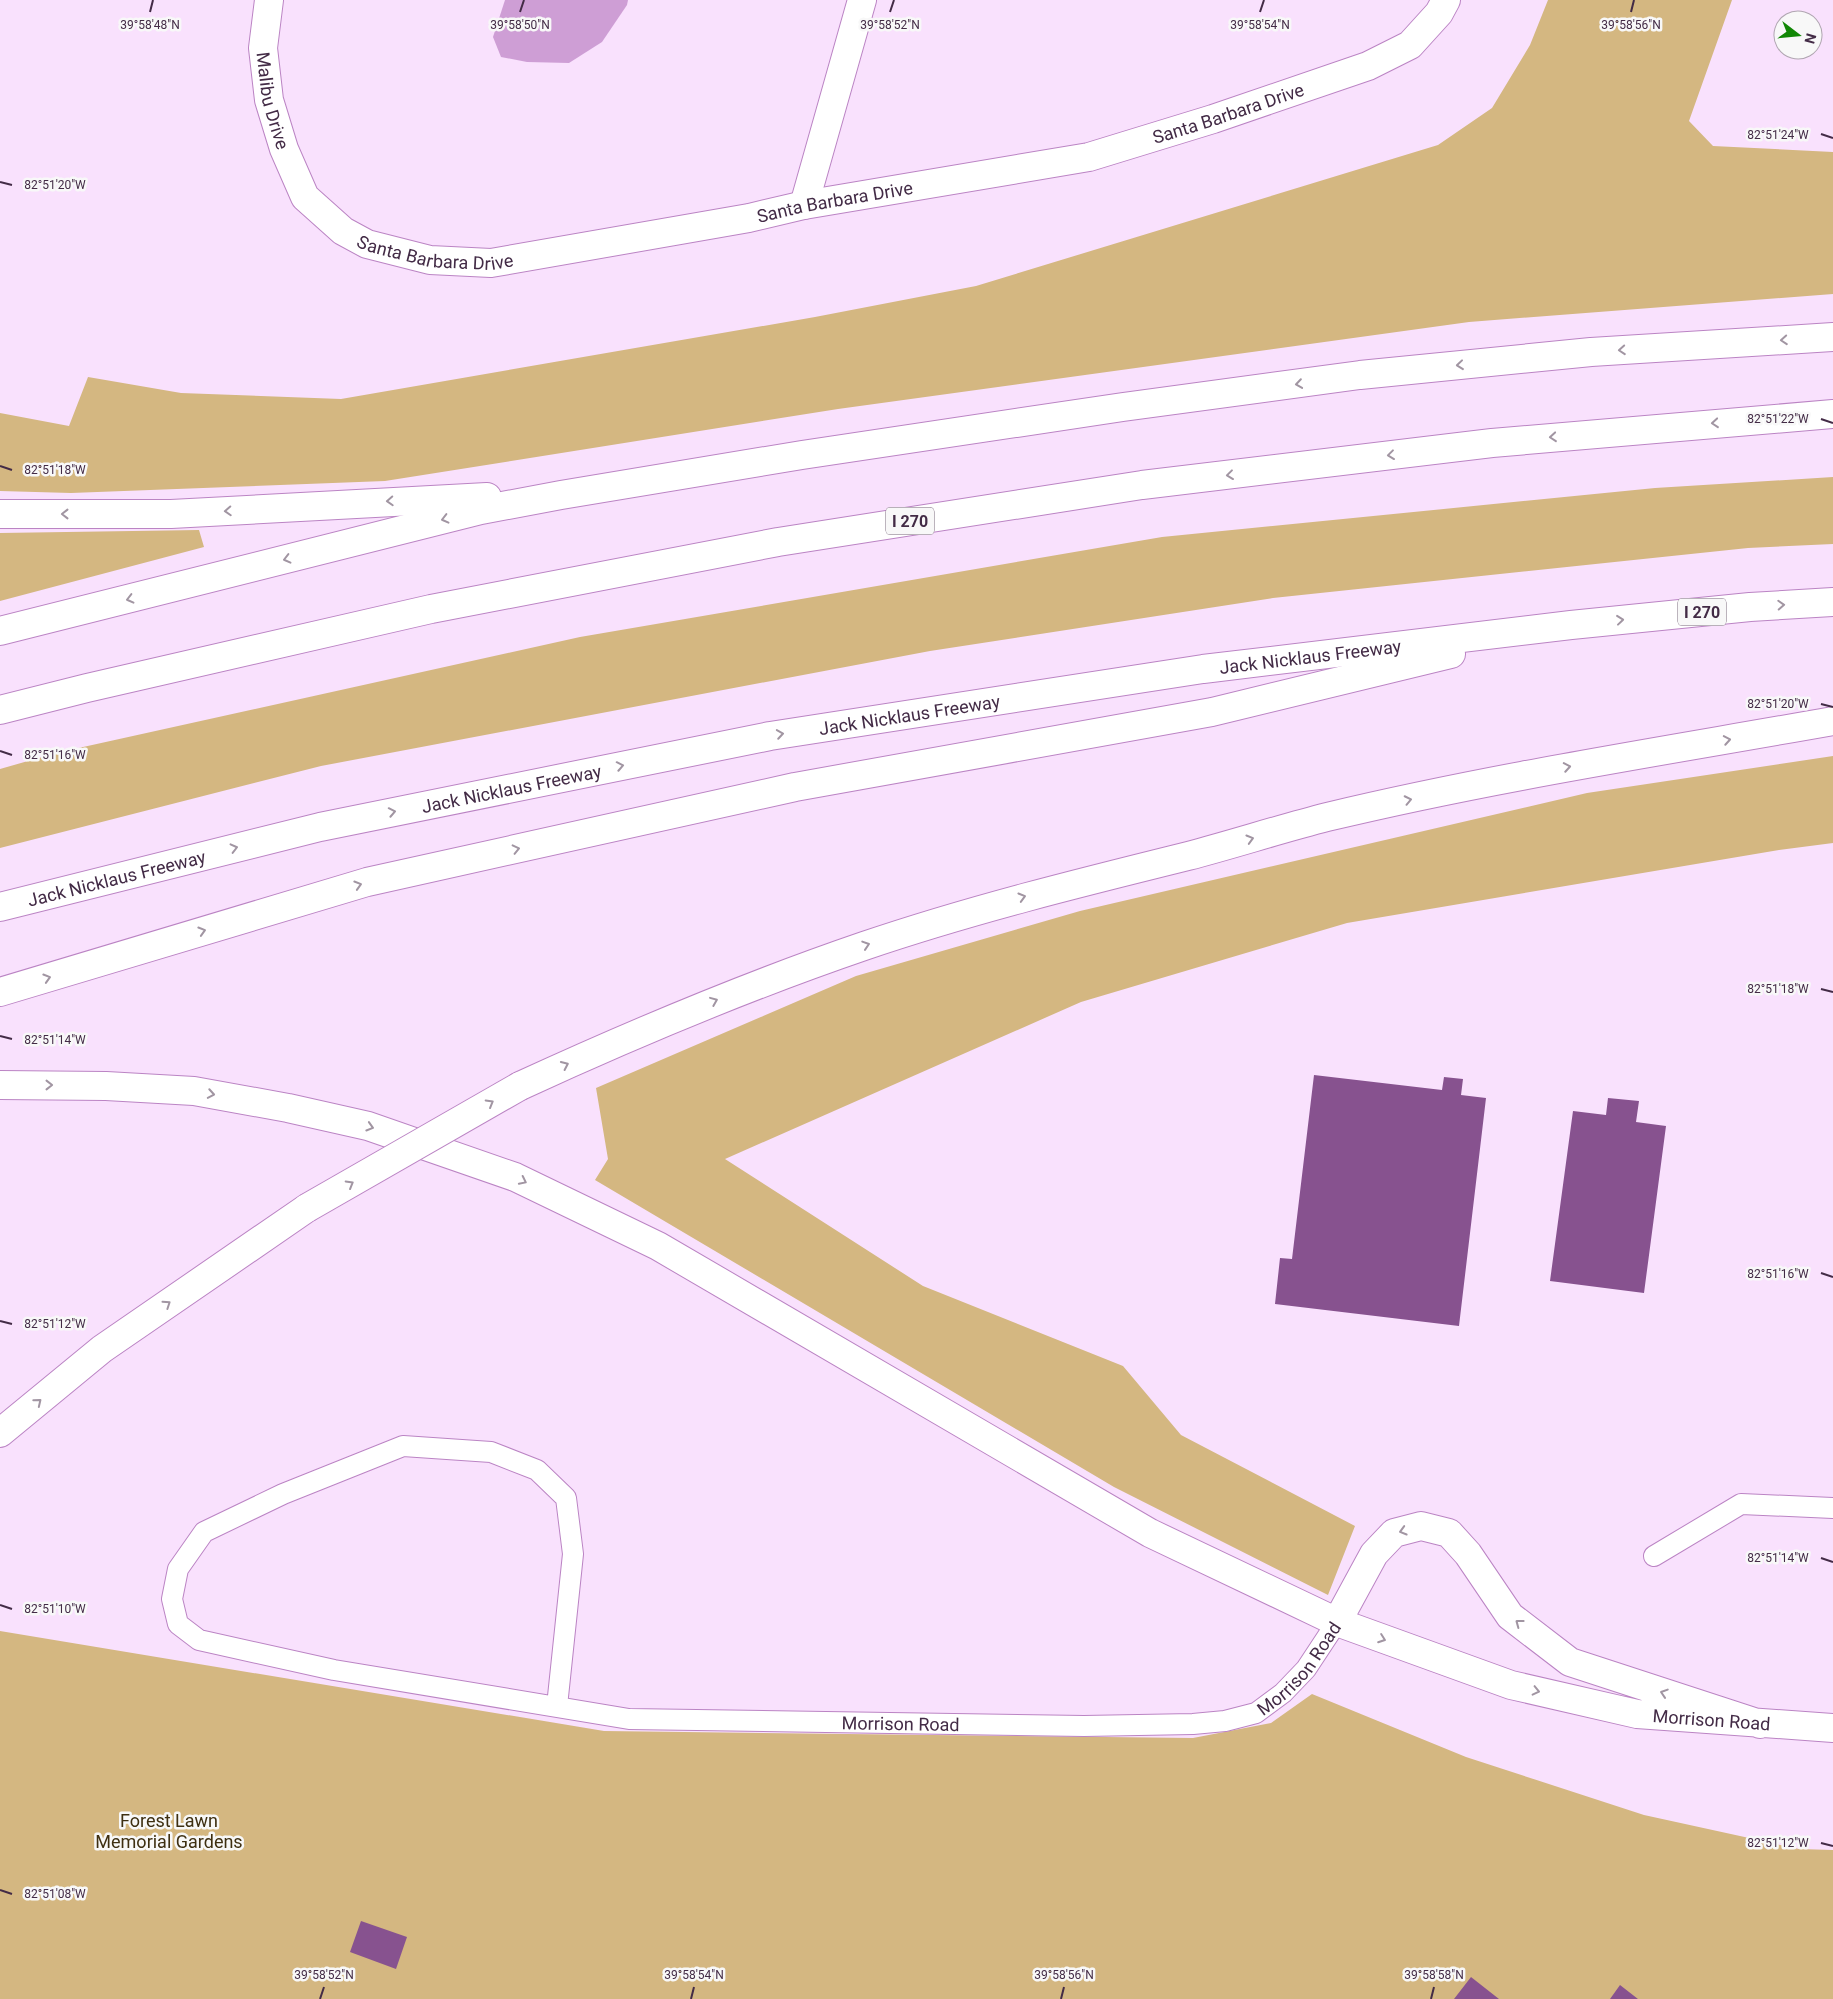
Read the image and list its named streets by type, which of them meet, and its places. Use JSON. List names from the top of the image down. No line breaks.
{"streets":{"main road":["Malibu Drive","Santa Barbara Drive","I 270","Jack Nicklaus Freeway","Morrison Road"]},"crossings":[["Malibu Drive","Santa Barbara Drive"]],"parks":["Forest Lawn Memorial Gardens"],"north":"right","coordinates":["39°58'48\"N","39°58'50\"N","39°58'52\"N","39°58'54\"N","39°58'56\"N","82°51'24\"W","82°51'20\"W","82°51'22\"W","82°51'18\"W","82°51'16\"W","82°51'14\"W","82°51'12\"W","82°51'10\"W","82°51'08\"W","39°58'58\"N"]}
